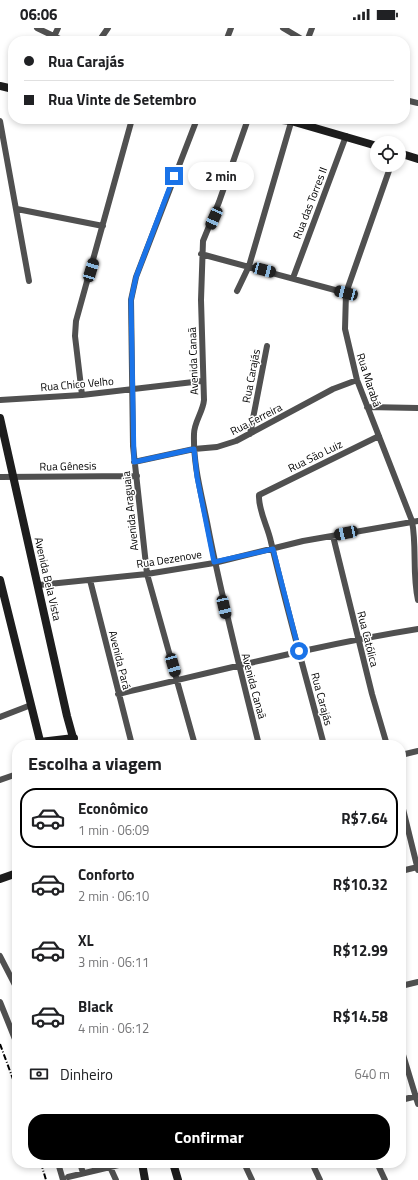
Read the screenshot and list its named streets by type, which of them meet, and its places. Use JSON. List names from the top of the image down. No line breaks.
{"streets":{"street":["Rua das Torres II","Avenida Canaã","Rua Carajás","Rua Marabá","Rua Chico Velho","Rua Ferreira","Rua São Luiz","Rua Gênesis","Avenida Araguaia","Rua Dezenove","Avenida Bela Vista","Rua Católica","Avenida Pará"]},"crossings":[["Avenida Canaã","Rua Chico Velho"],["Avenida Canaã","Rua Ferreira"],["Avenida Canaã","Rua Dezenove"],["Rua Carajás","Rua Ferreira"],["Rua Carajás","Rua São Luiz"],["Rua Carajás","Rua Dezenove"],["Rua Marabá","Rua Ferreira"],["Rua Marabá","Rua São Luiz"],["Rua Marabá","Rua Dezenove"],["Rua Chico Velho","Avenida Araguaia"],["Rua Ferreira","Avenida Araguaia"],["Rua Gênesis","Avenida Araguaia"],["Rua Gênesis","Avenida Bela Vista"],["Avenida Araguaia","Rua Dezenove"],["Rua Dezenove","Avenida Bela Vista"],["Rua Dezenove","Rua Católica"],["Rua Dezenove","Avenida Pará"]],"page":{"status":"06:06","banner":["Rua Carajás","Rua Vinte de Setembro"],"bubble":"2 min","heading":"Escolha a viagem","list":[{"name":"Econômico","note":"1 min · 06:09","value":"R$7.64"},{"name":"Conforto","note":"2 min · 06:10","value":"R$10.32"},{"name":"XL","note":"3 min · 06:11","value":"R$12.99"},{"name":"Black","note":"4 min · 06:12","value":"R$14.58"}],"pay":["Dinheiro","640 m"],"buttons":"Confirmar"}}
